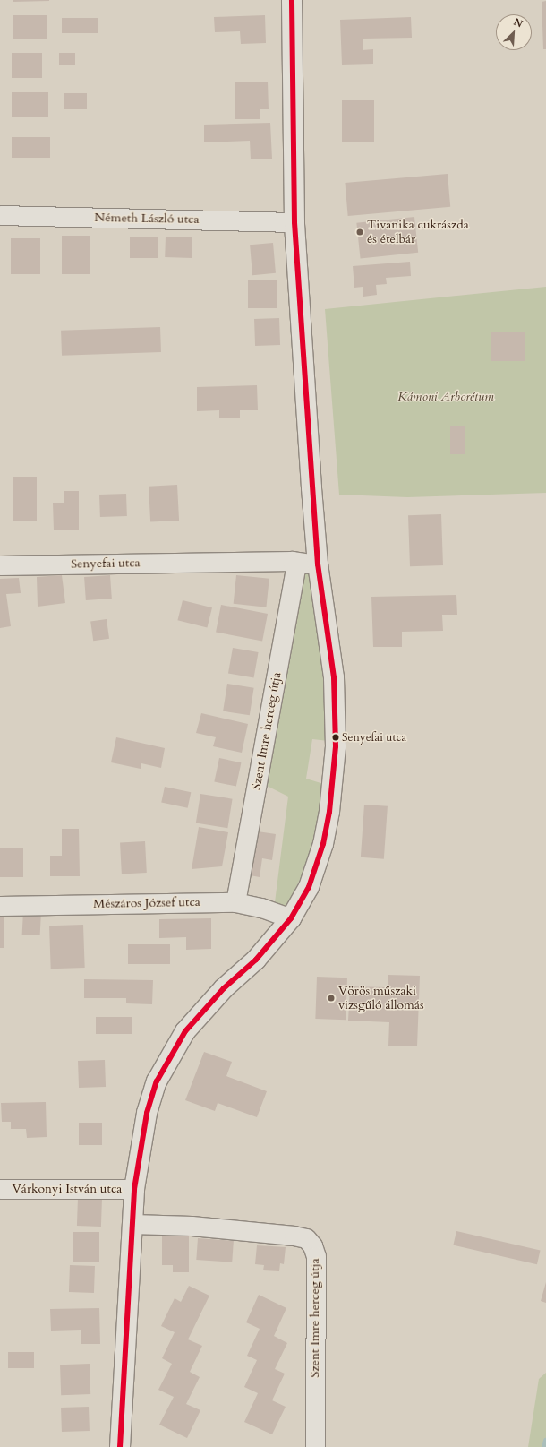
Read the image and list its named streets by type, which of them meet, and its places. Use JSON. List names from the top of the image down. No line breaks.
{"streets":{"street":["Németh László utca","Senyefai utca","Szent Imre herceg útja","Mészáros József utca","Várkonyi István utca"]},"crossings":[["Senyefai utca","Szent Imre herceg útja"],["Szent Imre herceg útja","Mészáros József utca"]],"parks":["Kámoni Arborétum"],"places":["Tivanika cukrászda és ételbár","Senyefai utca","Vörös műszaki vizsgűló állomás"],"north":"top right"}
